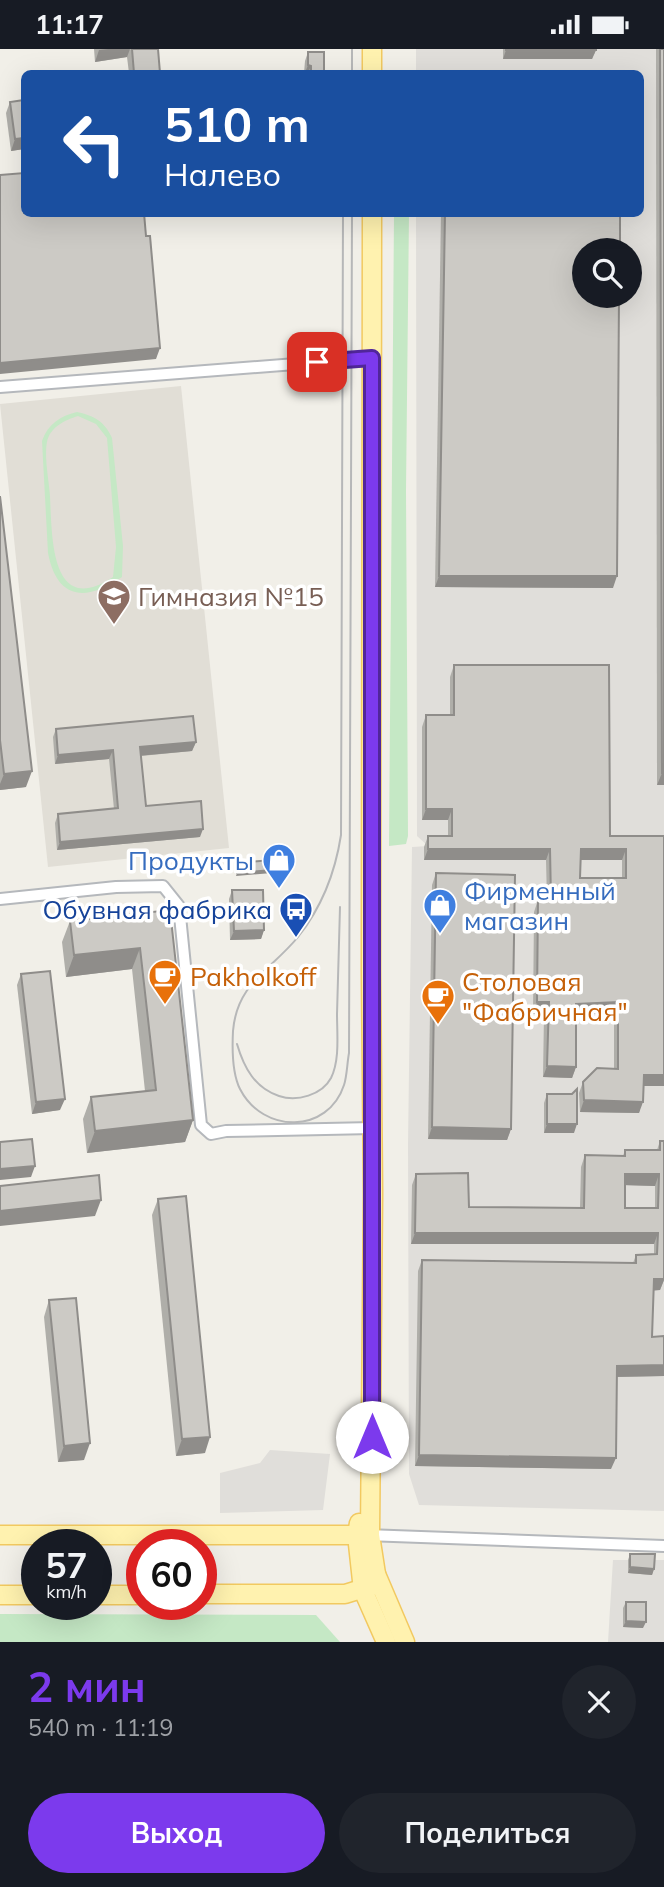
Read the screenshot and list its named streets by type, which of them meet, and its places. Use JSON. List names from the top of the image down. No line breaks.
{"places":{"school or university":["Гимназия №15"],"shop":["Продукты","Фирменный магазин"],"bus stop":["Обувная фабрика"],"cafe":["Pakholkoff","Столовая \"Фабричная\""]},"page":{"status":"11:17","turn":["510 m","Налево"],"speed":"57 km/h","limit":"60","heading":["2 мин","540 m · 11:19"],"buttons":["Выход","Поделиться"]}}
